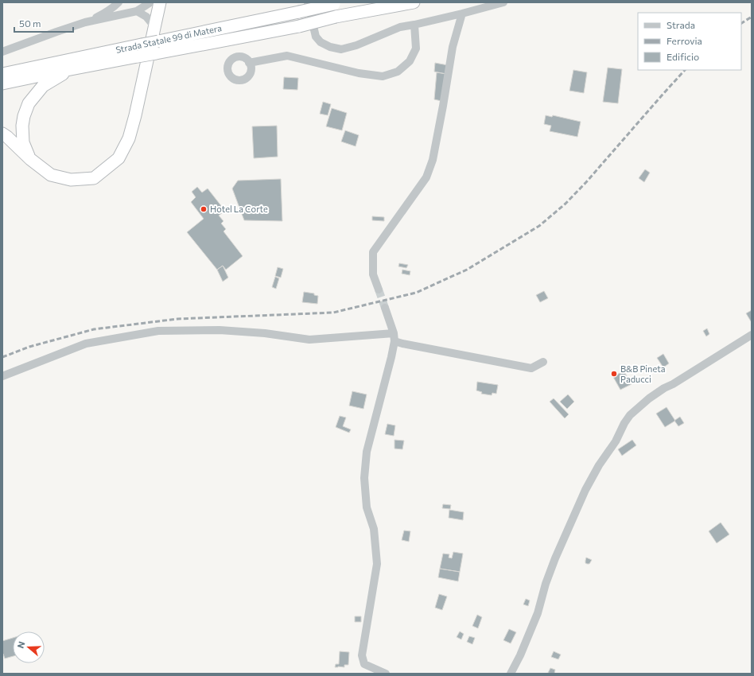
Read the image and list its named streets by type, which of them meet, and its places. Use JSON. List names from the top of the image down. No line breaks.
{"streets":{"highway":["Strada Statale 99 di Matera"]},"places":["Hotel La Corte","B&B Pineta Paducci"],"legend":["Strada","Ferrovia","Edificio"],"scale_bar":"50 m","north":"left"}
